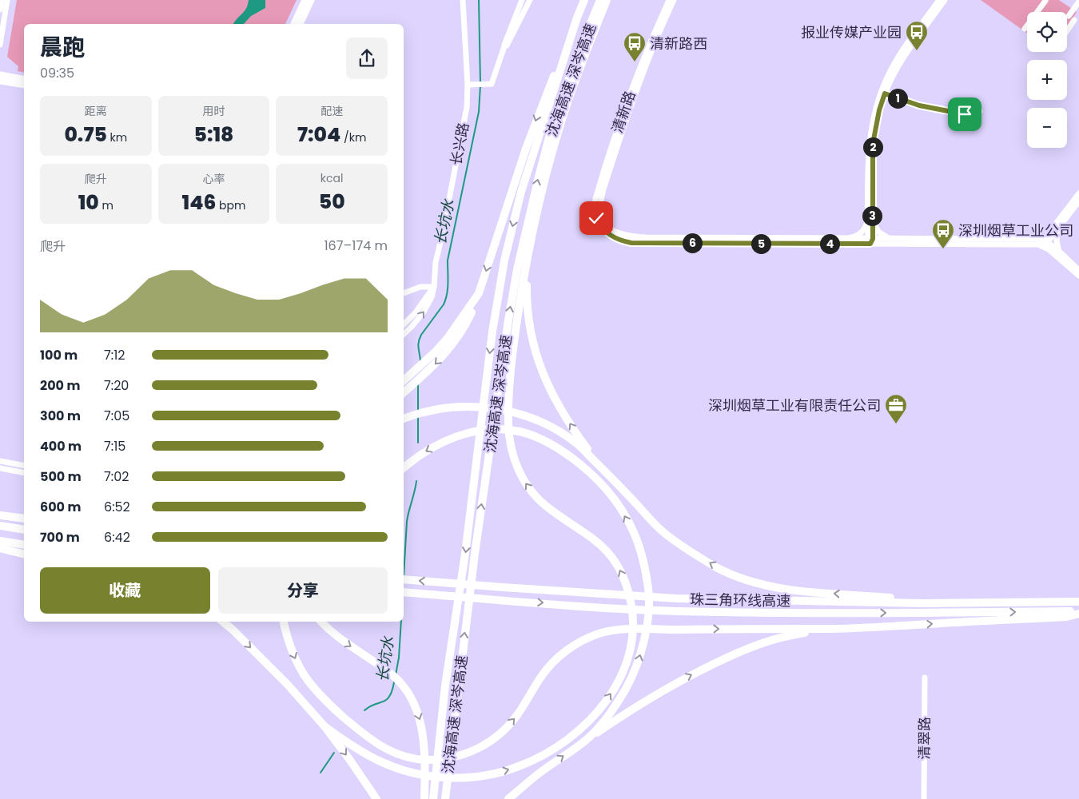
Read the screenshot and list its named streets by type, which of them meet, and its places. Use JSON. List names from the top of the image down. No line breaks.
{"streets":{"highway":["沈海高速 深岑高速","珠三角环线高速"],"street":["清新路","长兴路","清翠路"]},"water":["长坑水"],"places":{"bus stop":["报业传媒产业园","清新路西","深圳烟草工业公司"],"office":["深圳烟草工业有限责任公司"]},"page":{"map_buttons":["+","−"],"heading":["晨跑","09:35"],"pins":["1","2","3","6","4","5"],"stats":[["距离","0.75 km"],["用时","5:18"],["配速","7:04 /km"],["爬升","10 m"],["心率","146 bpm"],["kcal","50"]],"chart":["爬升","167–174 m"],"list":[{"name":"100 m","note":"7:12"},{"name":"200 m","note":"7:20"},{"name":"300 m","note":"7:05"},{"name":"400 m","note":"7:15"},{"name":"500 m","note":"7:02"},{"name":"600 m","note":"6:52"},{"name":"700 m","note":"6:42"}],"buttons":["收藏","分享"]}}
